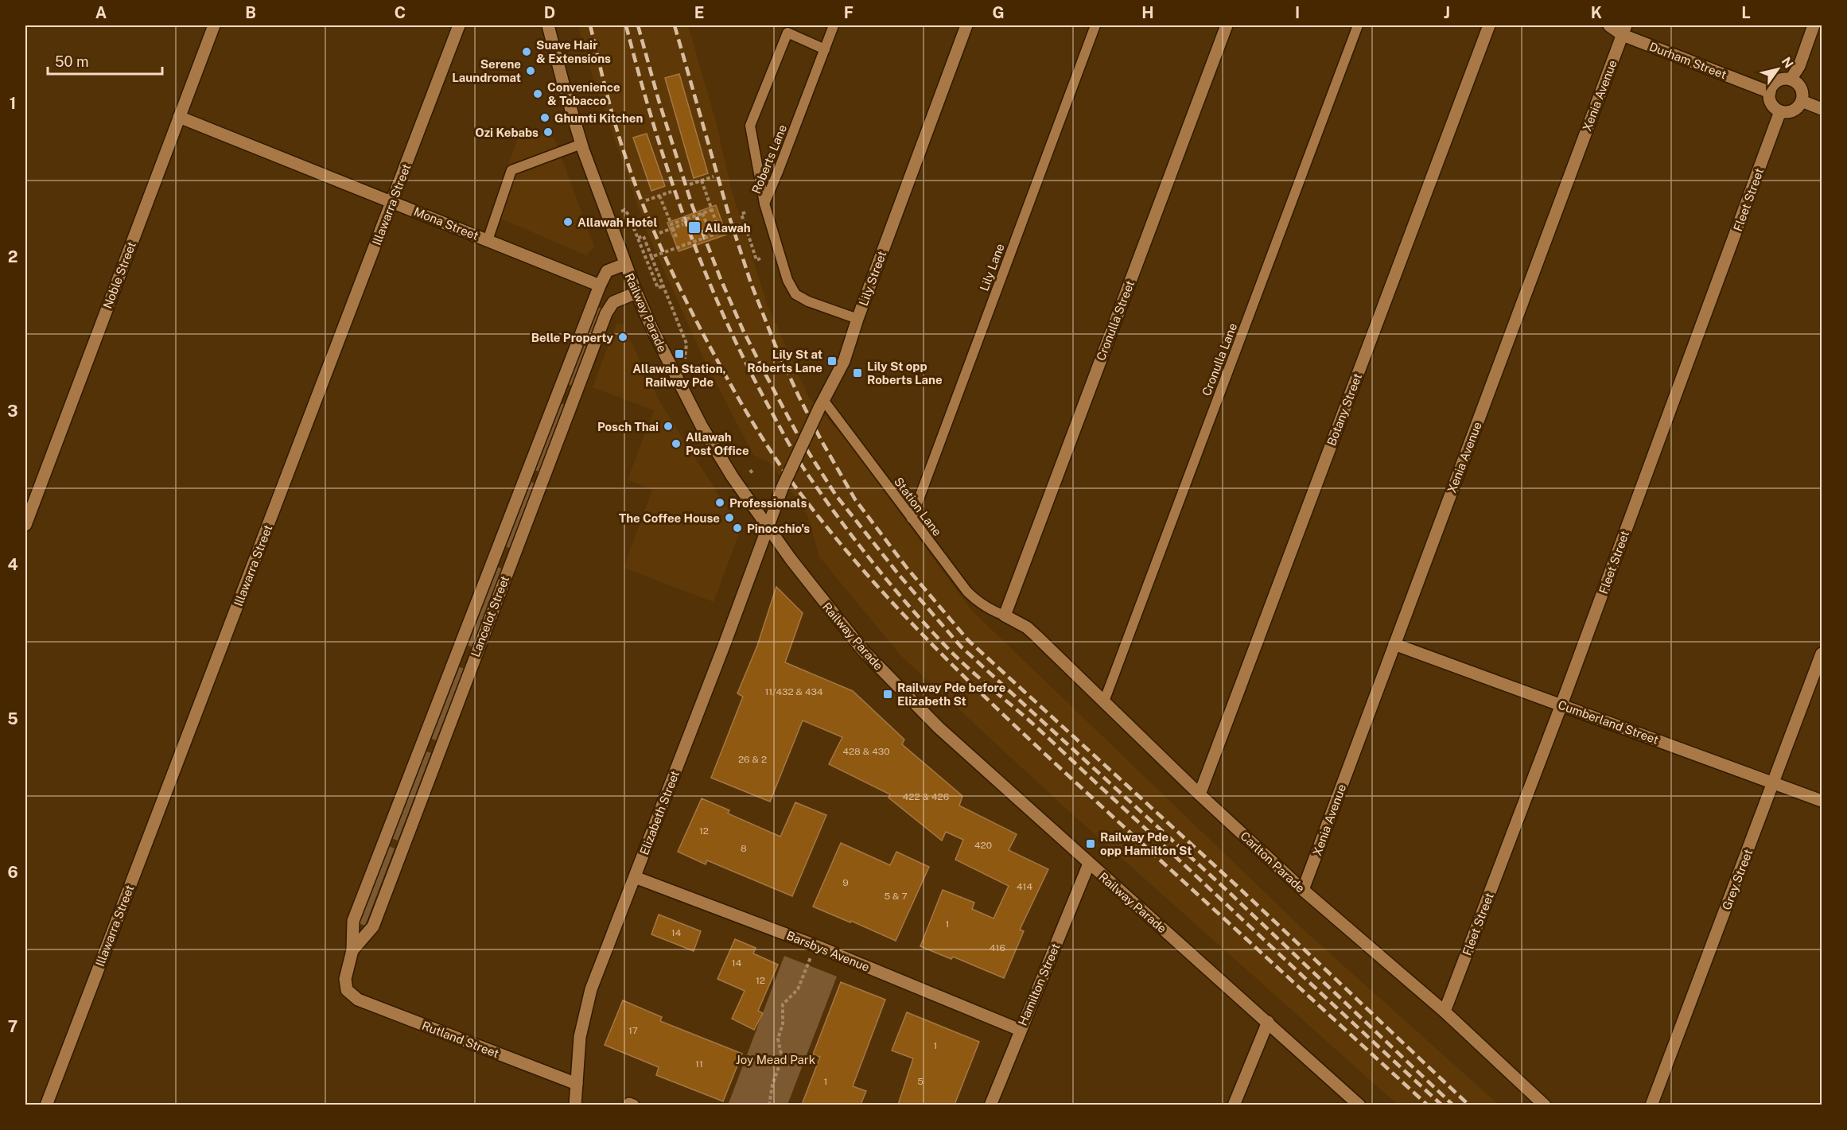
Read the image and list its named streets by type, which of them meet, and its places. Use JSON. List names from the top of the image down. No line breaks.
{"streets":{"street":["Durham Street","Xenia Avenue","Fleet Street","Illawarra Street","Mona Street","Noble Street","Lily Street","Railway Parade","Cronulla Street","Botany Street","Lancelot Street","Cumberland Street","Elizabeth Street","Carlton Parade","Grey Street","Barsbys Avenue","Hamilton Street","Rutland Street"],"lane":["Roberts Lane","Lily Lane","Cronulla Lane","Station Lane"]},"crossings":[["Durham Street","Xenia Avenue"],["Durham Street","Fleet Street"],["Xenia Avenue","Cumberland Street"],["Xenia Avenue","Carlton Parade"],["Roberts Lane","Lily Street"],["Fleet Street","Cumberland Street"],["Fleet Street","Carlton Parade"],["Illawarra Street","Mona Street"],["Mona Street","Noble Street"],["Mona Street","Lancelot Street"],["Lily Lane","Station Lane"],["Lily Street","Railway Parade"],["Lily Street","Station Lane"],["Lily Street","Elizabeth Street"],["Railway Parade","Elizabeth Street"],["Railway Parade","Hamilton Street"],["Cronulla Street","Station Lane"],["Cronulla Street","Carlton Parade"],["Cronulla Lane","Carlton Parade"],["Botany Street","Carlton Parade"],["Station Lane","Carlton Parade"],["Lancelot Street","Rutland Street"],["Cumberland Street","Grey Street"],["Elizabeth Street","Barsbys Avenue"],["Elizabeth Street","Rutland Street"],["Barsbys Avenue","Hamilton Street"]],"parks":["Joy Mead Park"],"places":{"other":["Suave Hair & Extensions","Serene Laundromat","Convenience & Tobacco","Ghumti Kitchen","Ozi Kebabs","Allawah Hotel","Belle Property","Posch Thai","Allawah Post Office","Professionals","The Coffee House","Pinocchio's"],"transit":["Allawah","Allawah Station, Railway Pde","Lily St at Roberts Lane","Lily St opp Roberts Lane","Railway Pde before Elizabeth St","Railway Pde opp Hamilton St"]},"house_numbers":["11/432 & 434","428 & 430","26 & 2","422 & 426","12","420","8","9","414","5 & 7","1","14","416","14","12","17","1","11","1","5"],"scale_bar":"50 m","north":"top right","grid":{"columns":["A","B","C","D","E","F","G","H","I","J","K","L"],"rows":["1","2","3","4","5","6","7"]}}
